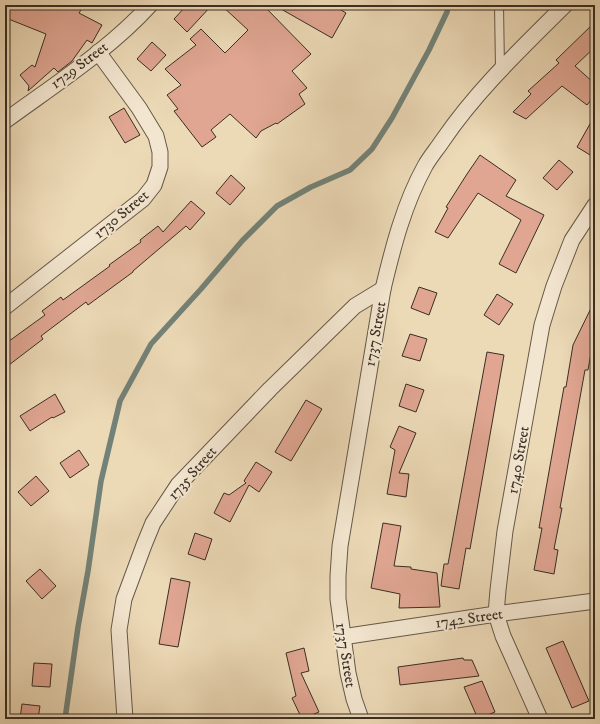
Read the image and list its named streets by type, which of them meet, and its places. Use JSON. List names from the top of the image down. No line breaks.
{"streets":{"street":["1729 Street","1730 Street","1737 Street","1740 Street","1735 Street","1742 Street"]},"crossings":[["1729 Street","1730 Street"],["1737 Street","1735 Street"],["1737 Street","1742 Street"],["1740 Street","1742 Street"]]}
